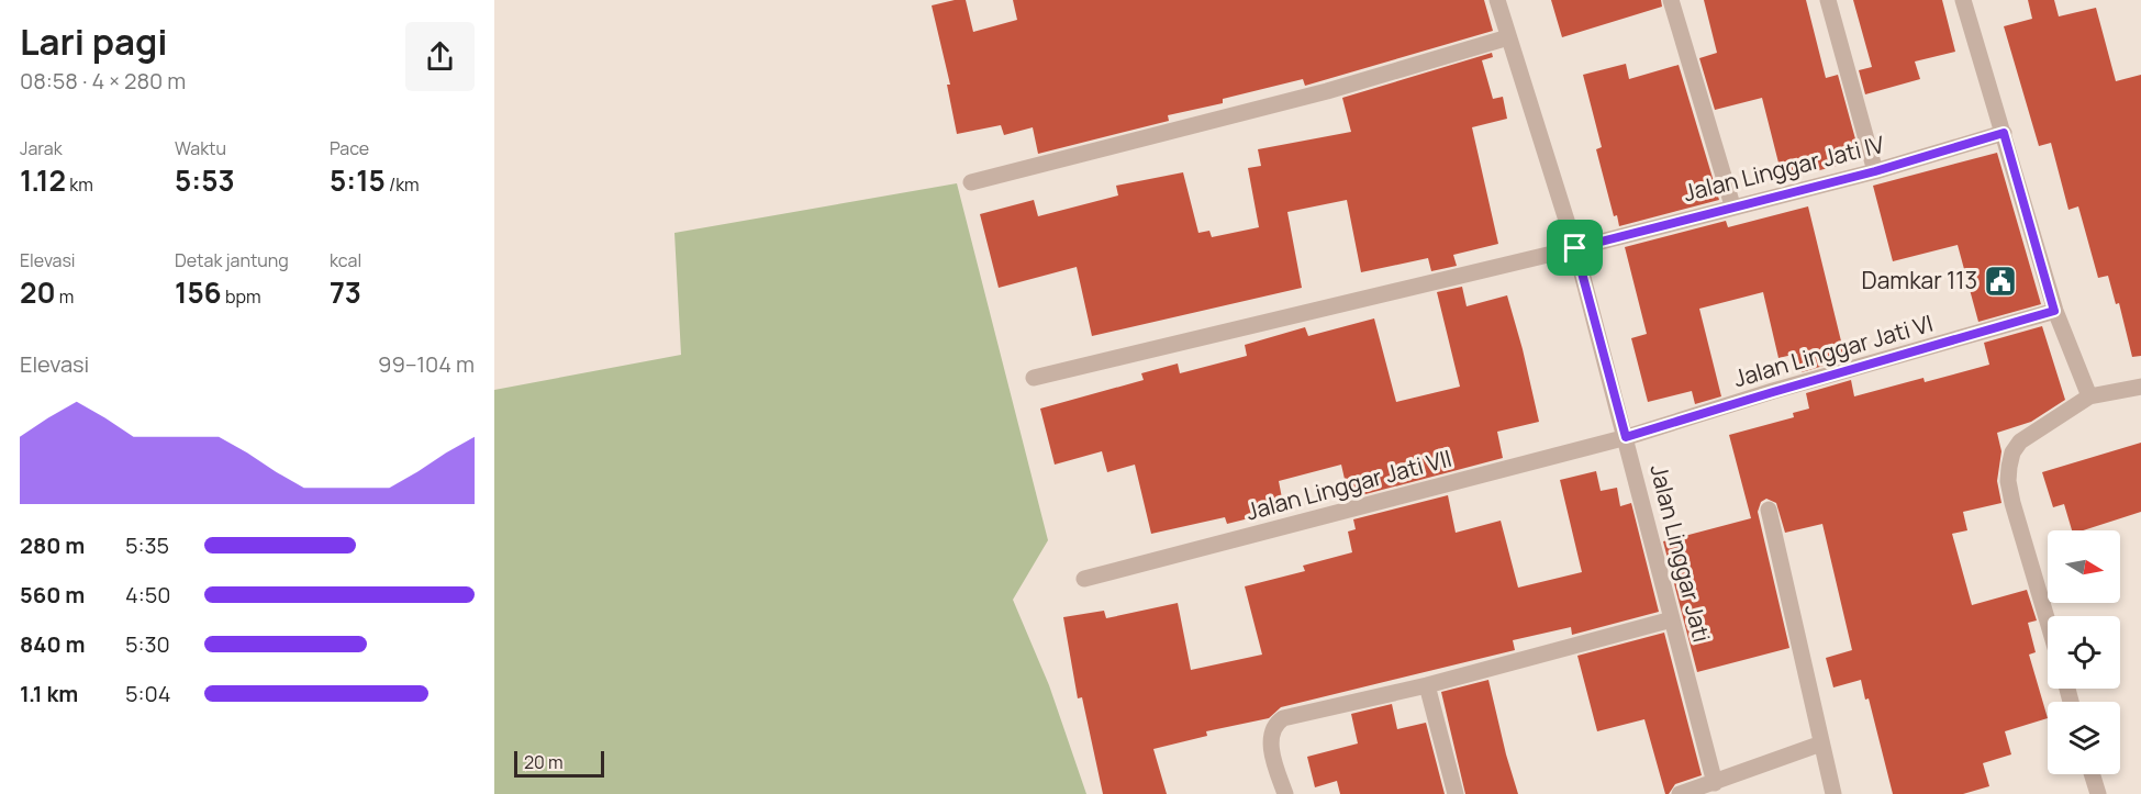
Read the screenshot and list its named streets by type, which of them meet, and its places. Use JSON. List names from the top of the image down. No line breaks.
{"streets":{"street":["Jalan Linggar Jati IV","Jalan Linggar Jati VI","Jalan Linggar Jati VII","Jalan Linggar Jati"]},"crossings":[["Jalan Linggar Jati IV","Jalan Linggar Jati"],["Jalan Linggar Jati VI","Jalan Linggar Jati VII"],["Jalan Linggar Jati VI","Jalan Linggar Jati"],["Jalan Linggar Jati VII","Jalan Linggar Jati"]],"places":{"public building":["Damkar 113"]},"scale_bar":"20 m","north":"right","page":{"heading":["Lari pagi","08:58 · 4 × 280 m"],"stats":[["Jarak","1.12 km"],["Waktu","5:53"],["Pace","5:15 /km"],["Elevasi","20 m"],["Detak jantung","156 bpm"],["kcal","73"]],"chart":["Elevasi","99–104 m"],"list":[{"name":"280 m","note":"5:35"},{"name":"560 m","note":"4:50"},{"name":"840 m","note":"5:30"},{"name":"1.1 km","note":"5:04"}],"scale":"20 m"}}
